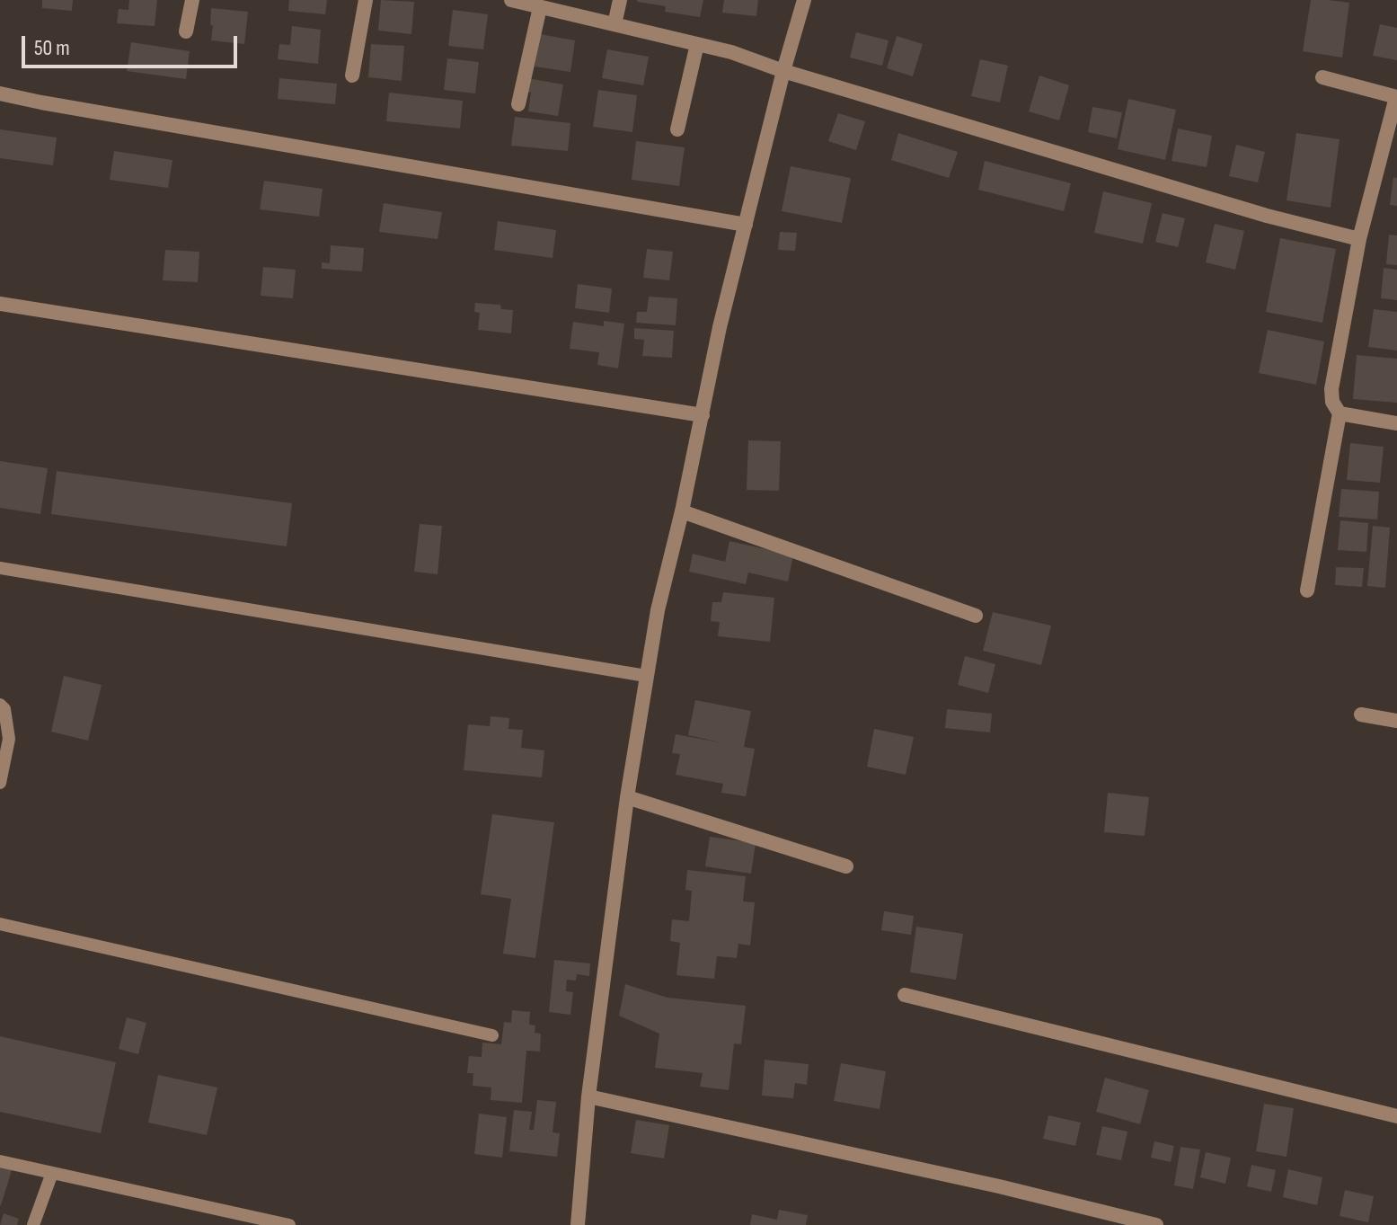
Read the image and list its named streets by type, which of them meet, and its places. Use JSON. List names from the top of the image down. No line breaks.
{"scale_bar":"50 m"}
